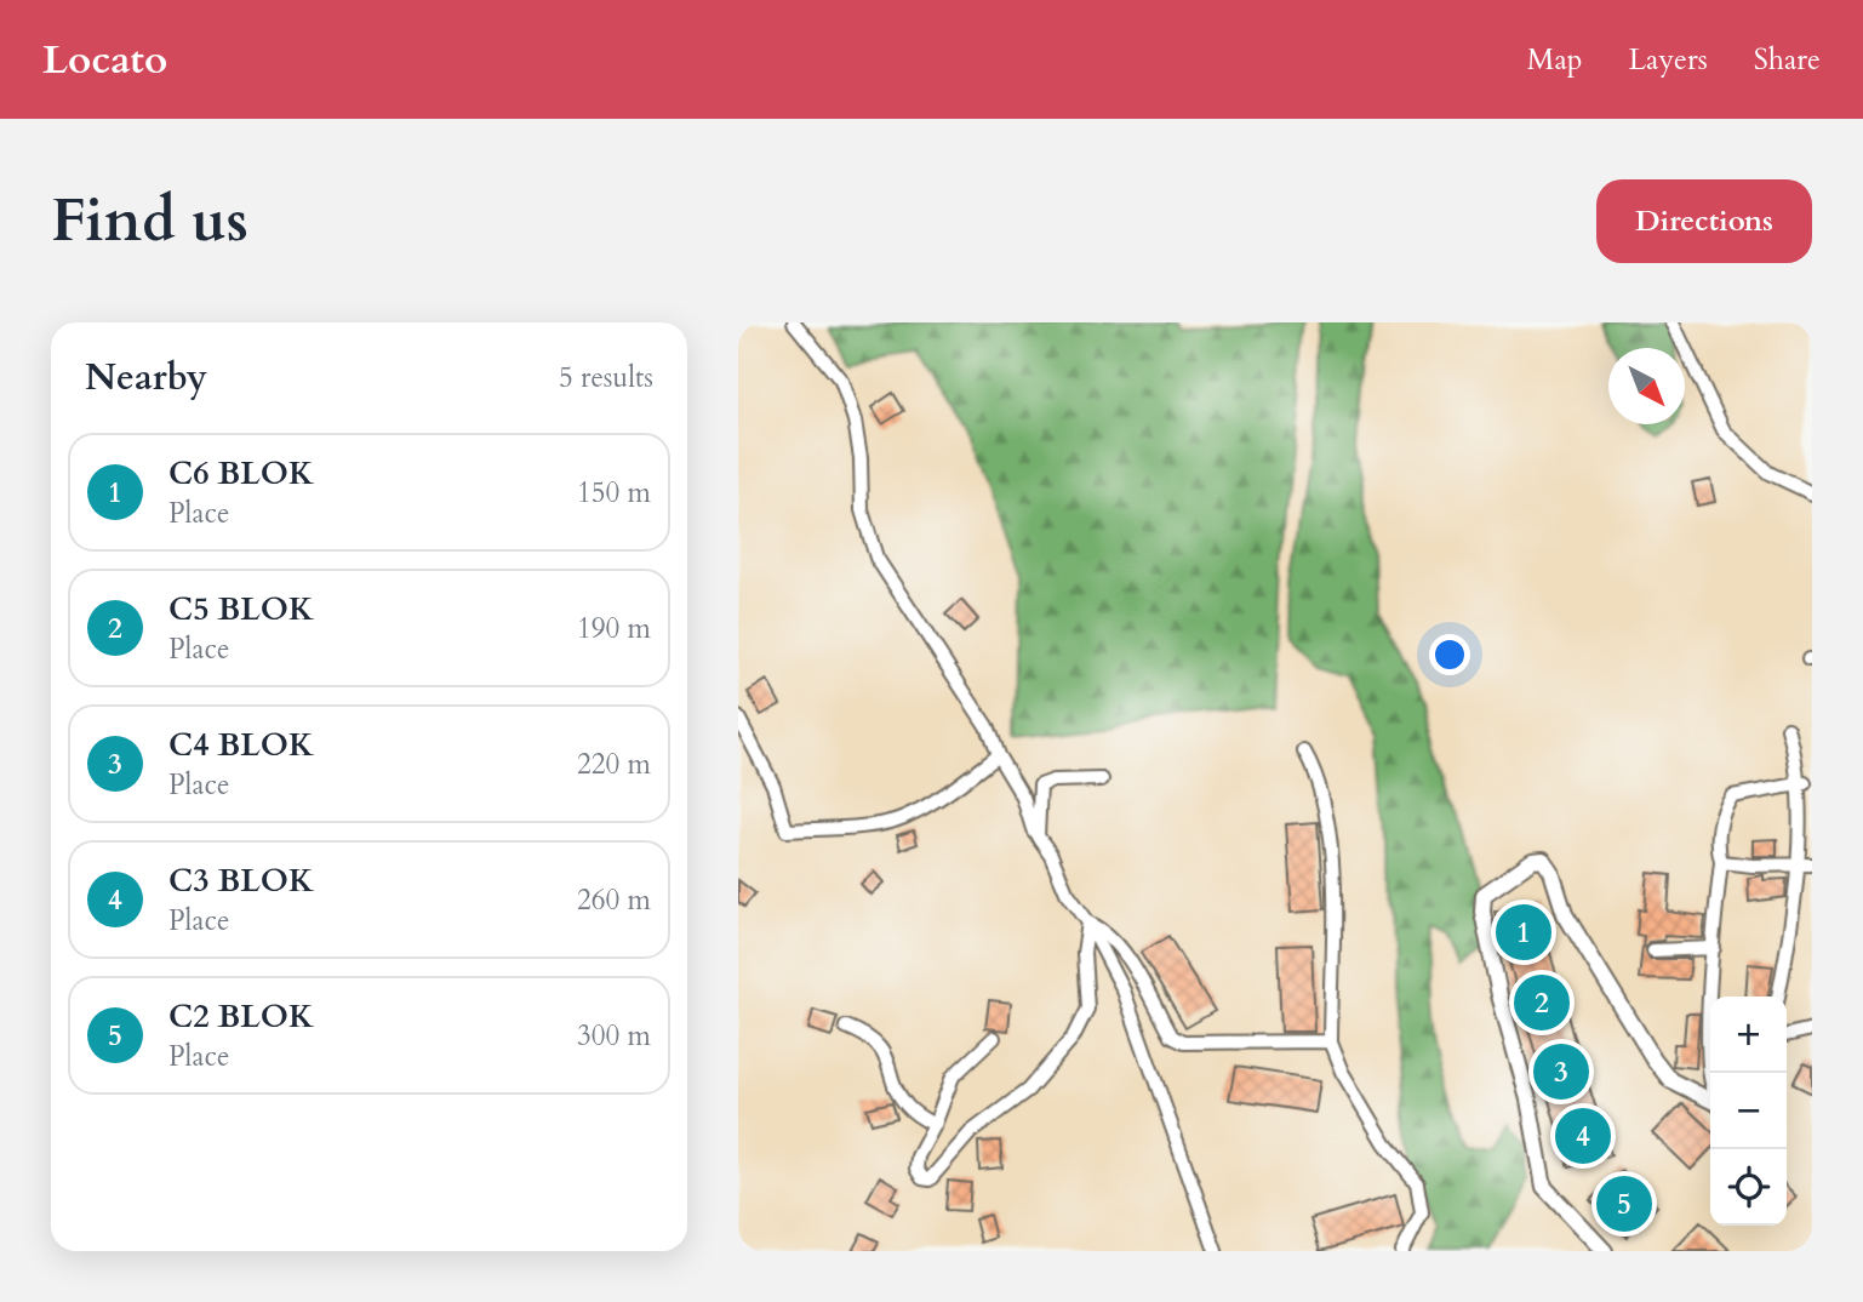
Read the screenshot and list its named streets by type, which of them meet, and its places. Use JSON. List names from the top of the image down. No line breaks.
{"north":"bottom right","page":{"header":"Locato","nav":["Map","Layers","Share"],"buttons":"Directions","title":"Find us","heading":["Nearby","5 results"],"list":[{"mark":"1","name":"C6 BLOK","note":"Place","value":"150 m"},{"mark":"2","name":"C5 BLOK","note":"Place","value":"190 m"},{"mark":"3","name":"C4 BLOK","note":"Place","value":"220 m"},{"mark":"4","name":"C3 BLOK","note":"Place","value":"260 m"},{"mark":"5","name":"C2 BLOK","note":"Place","value":"300 m"}],"pins":["1","2","3","4","5"],"map_buttons":["+","−"]}}
